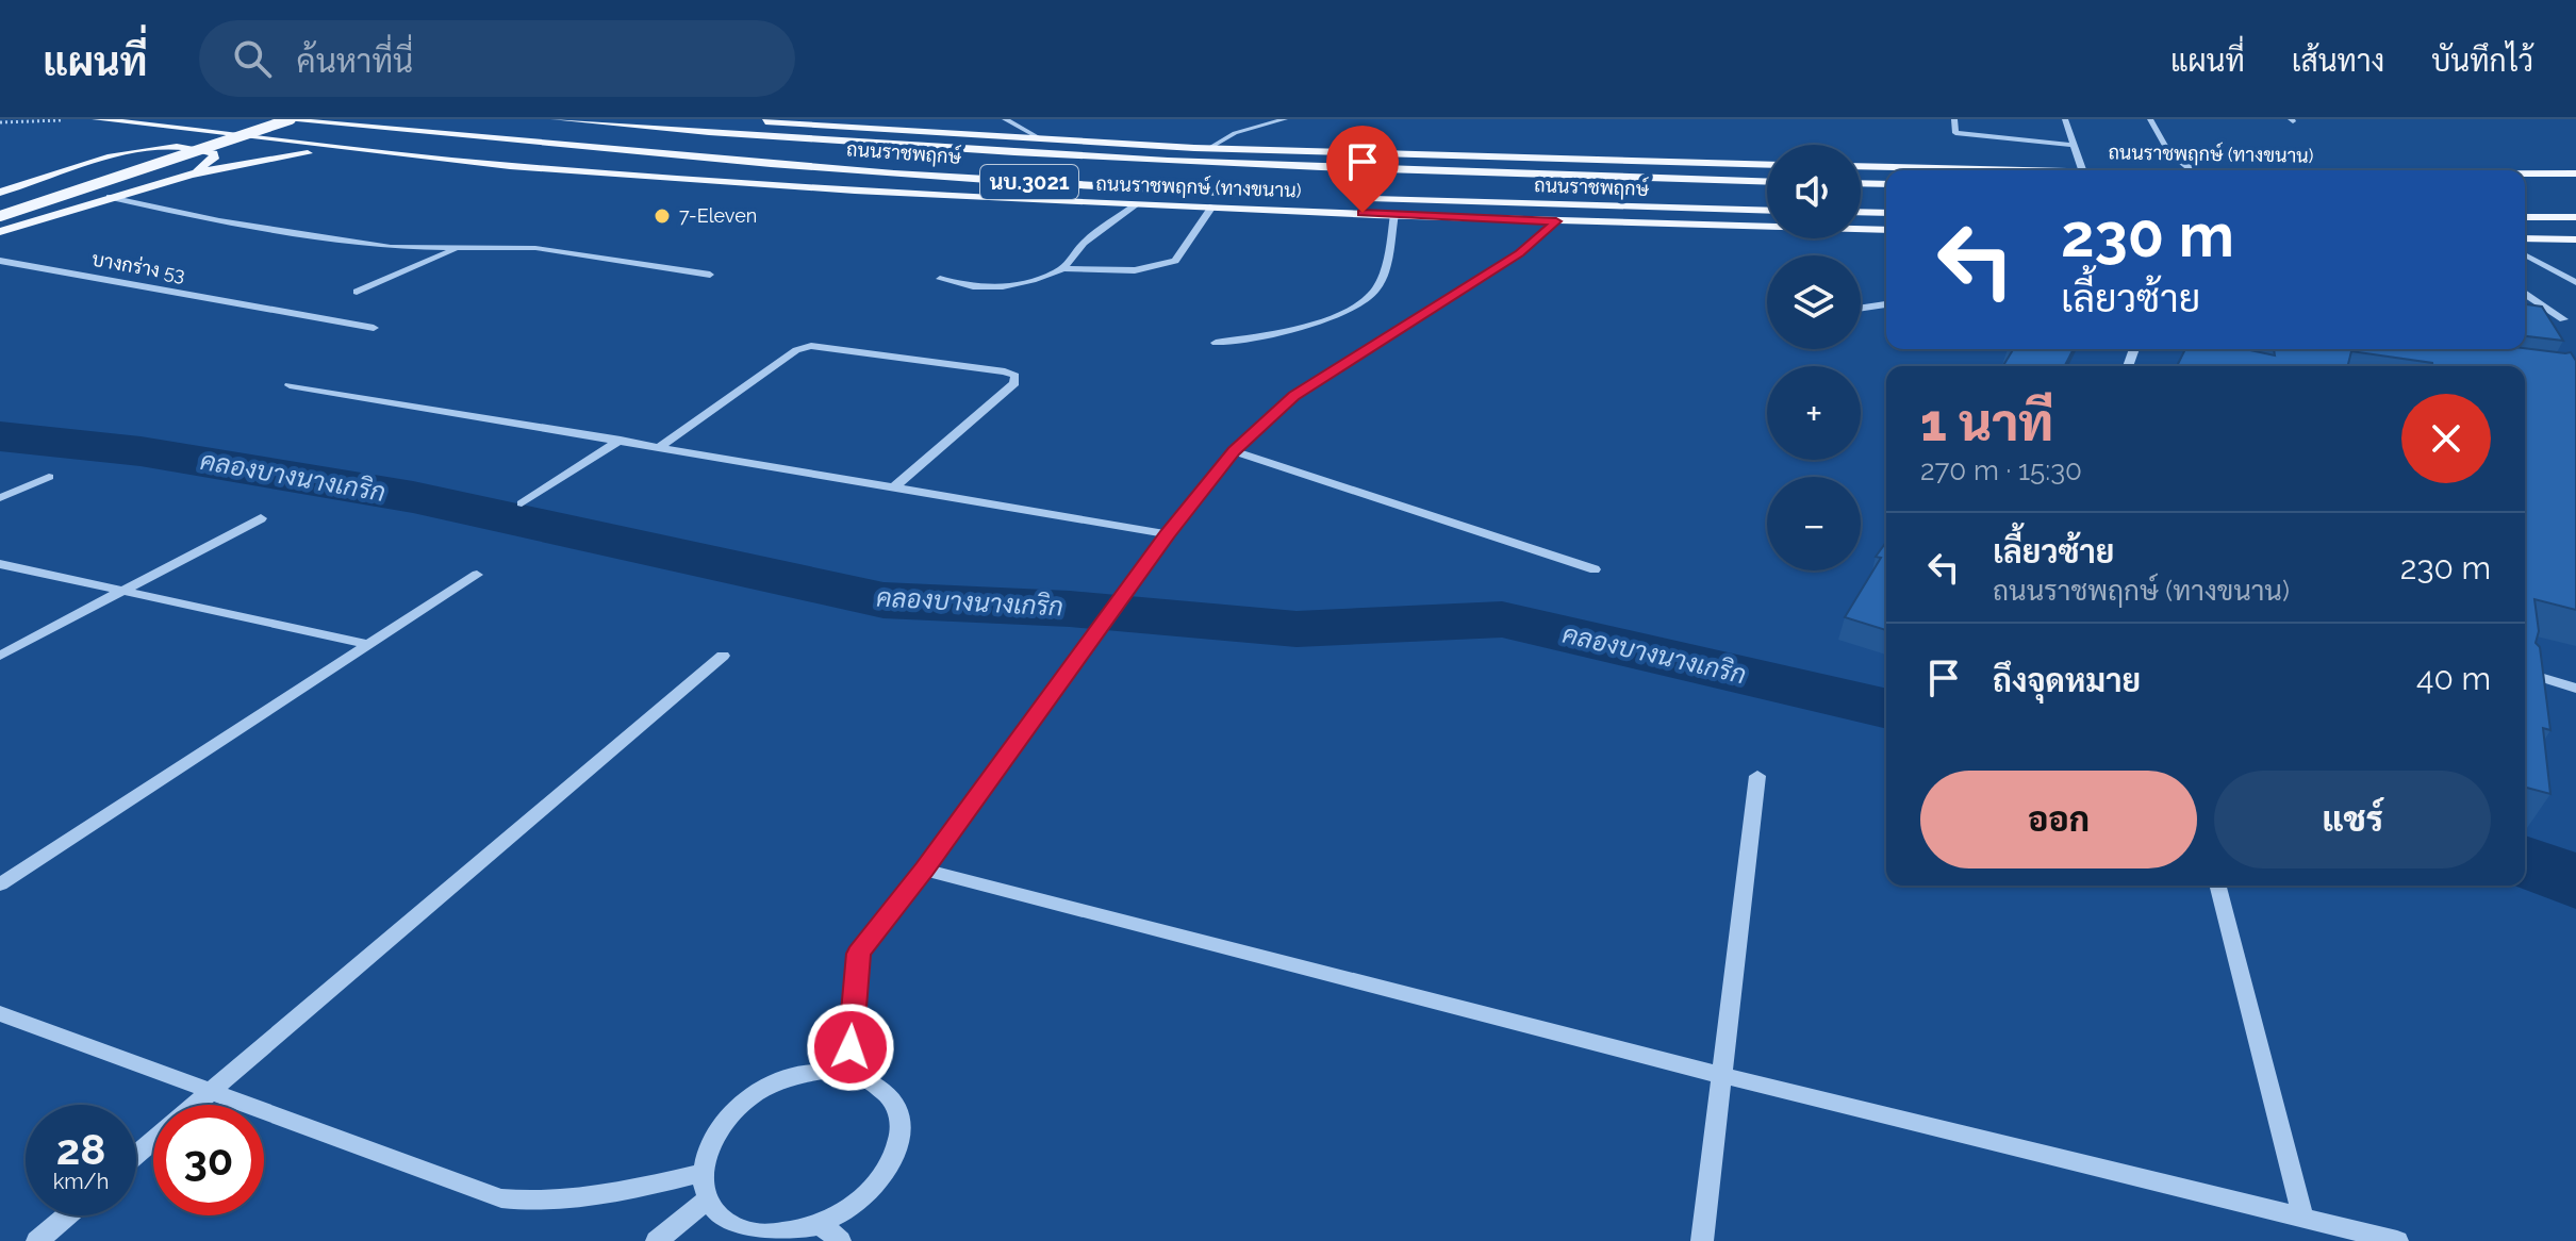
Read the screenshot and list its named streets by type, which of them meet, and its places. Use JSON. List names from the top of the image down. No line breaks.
{"streets":{"main road":["ถนนราชพฤกษ์","ถนนราชพฤกษ์ (ทางขนาน)","นบ.3021"],"street":["บางกร่าง 53"]},"water":["คลองบางนางเกริก"],"places":["7-Eleven"],"page":{"header":"แผนที่","search":"ค้นหาที่นี่","nav":["แผนที่","เส้นทาง","บันทึกไว้"],"map_buttons":["+","−"],"turn":["230 m","เลี้ยวซ้าย"],"heading":["1 นาที","270 m · 15:30"],"list":[{"name":"เลี้ยวซ้าย","note":"ถนนราชพฤกษ์ (ทางขนาน)","value":"230 m"},{"name":"ถึงจุดหมาย","value":"40 m"}],"buttons":["ออก","แชร์"],"speed":"28 km/h","limit":"30"}}
